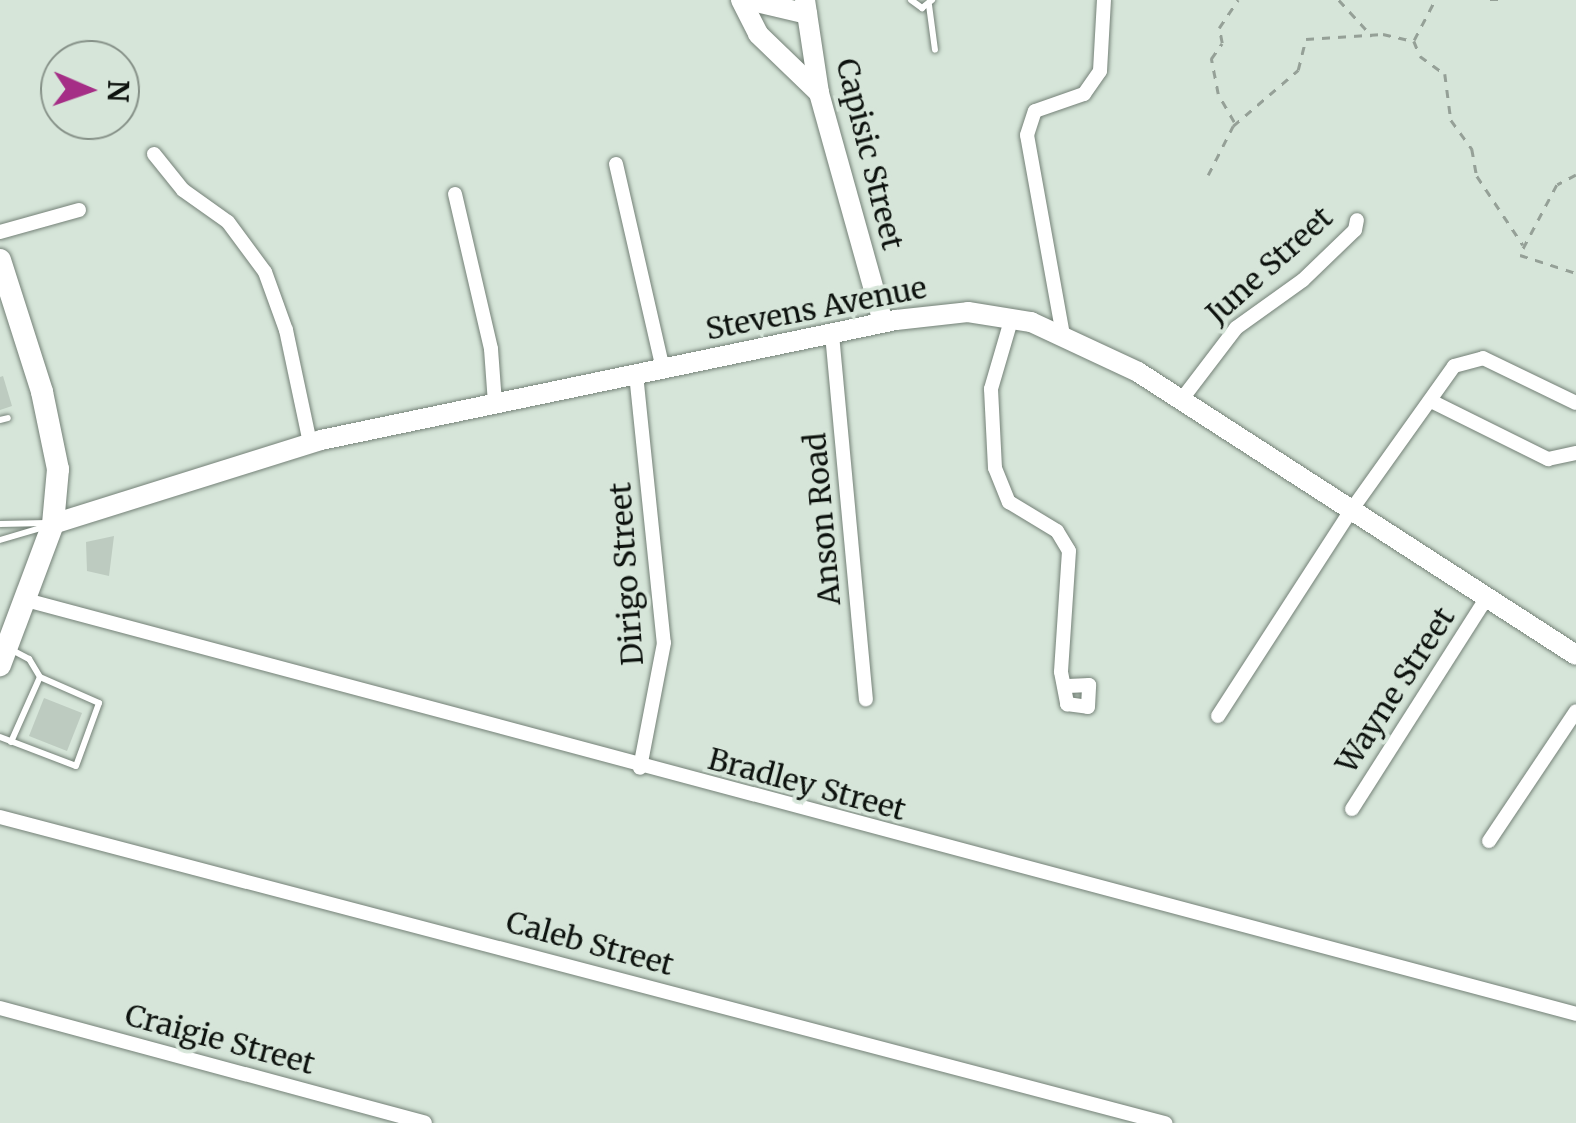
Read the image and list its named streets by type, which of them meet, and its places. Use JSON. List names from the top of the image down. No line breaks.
{"streets":{"main road":["Capisic Street","Stevens Avenue"],"street":["June Street","Anson Road","Dirigo Street","Wayne Street","Bradley Street","Caleb Street","Craigie Street"]},"crossings":[["Capisic Street","Stevens Avenue"],["June Street","Stevens Avenue"],["Stevens Avenue","Anson Road"],["Stevens Avenue","Dirigo Street"],["Stevens Avenue","Wayne Street"],["Dirigo Street","Bradley Street"]],"north":"right"}
